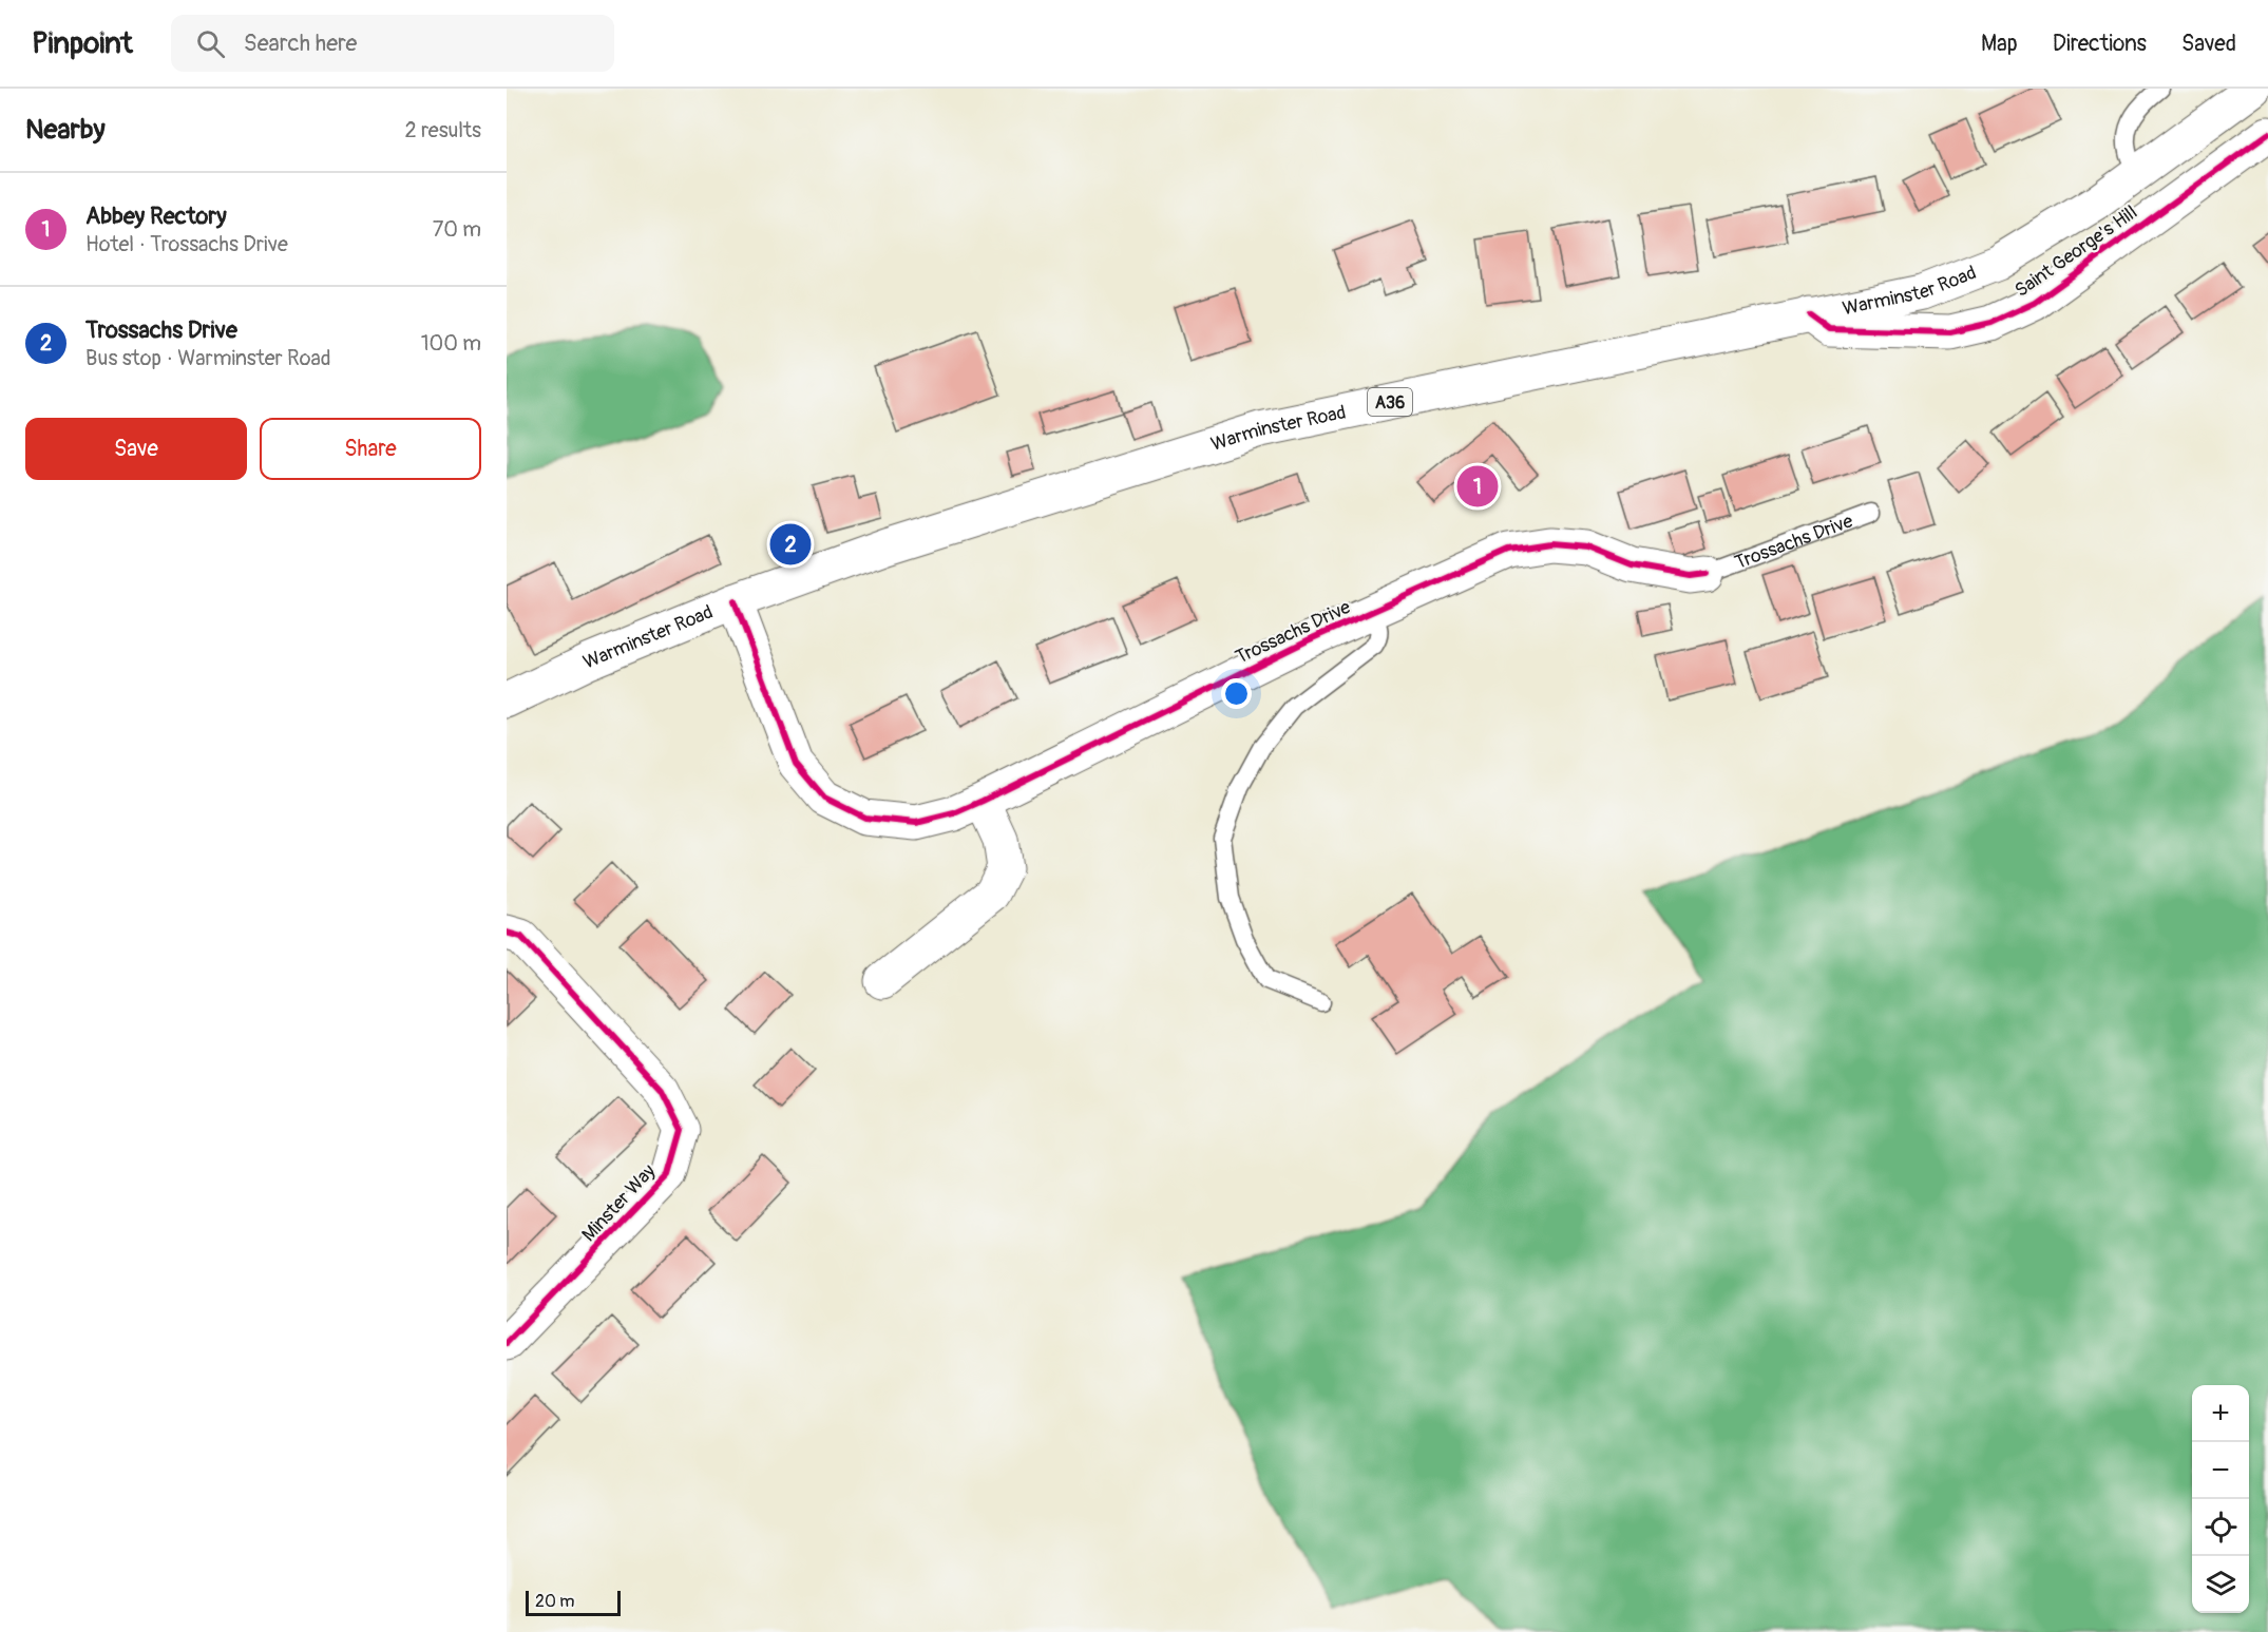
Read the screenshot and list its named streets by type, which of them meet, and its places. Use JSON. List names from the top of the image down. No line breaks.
{"streets":{"main road":["Saint George's Hill","Warminster Road","A36","Trossachs Drive","Minster Way"]},"crossings":[["Saint George's Hill","Warminster Road"],["Warminster Road","Trossachs Drive"]],"scale_bar":"20 m","page":{"header":"Pinpoint","search":"Search here","nav":["Map","Directions","Saved"],"heading":["Nearby","2 results"],"list":[{"mark":"1","name":"Abbey Rectory","note":"Hotel · Trossachs Drive","value":"70 m"},{"mark":"2","name":"Trossachs Drive","note":"Bus stop · Warminster Road","value":"100 m"}],"buttons":["Save","Share"],"pins":["1","2"],"map_buttons":["+","−"],"scale":"20 m"}}
